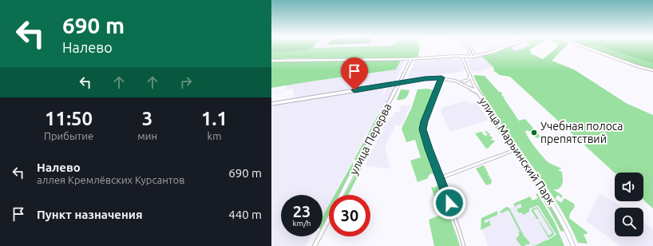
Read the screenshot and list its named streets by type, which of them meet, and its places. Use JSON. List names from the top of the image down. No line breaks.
{"streets":{"street":["улица Перерва","улица Марьинский Парк"]},"places":["Учебная полоса препятствий"],"page":{"turn":["690 m","Налево"],"eta":["11:50","Прибытие","3","мин","1.1","km"],"list":[{"name":"Налево","note":"аллея Кремлёвских Курсантов","value":"690 m"},{"name":"Пункт назначения","value":"440 m"}],"speed":"23 km/h","limit":"30"}}
